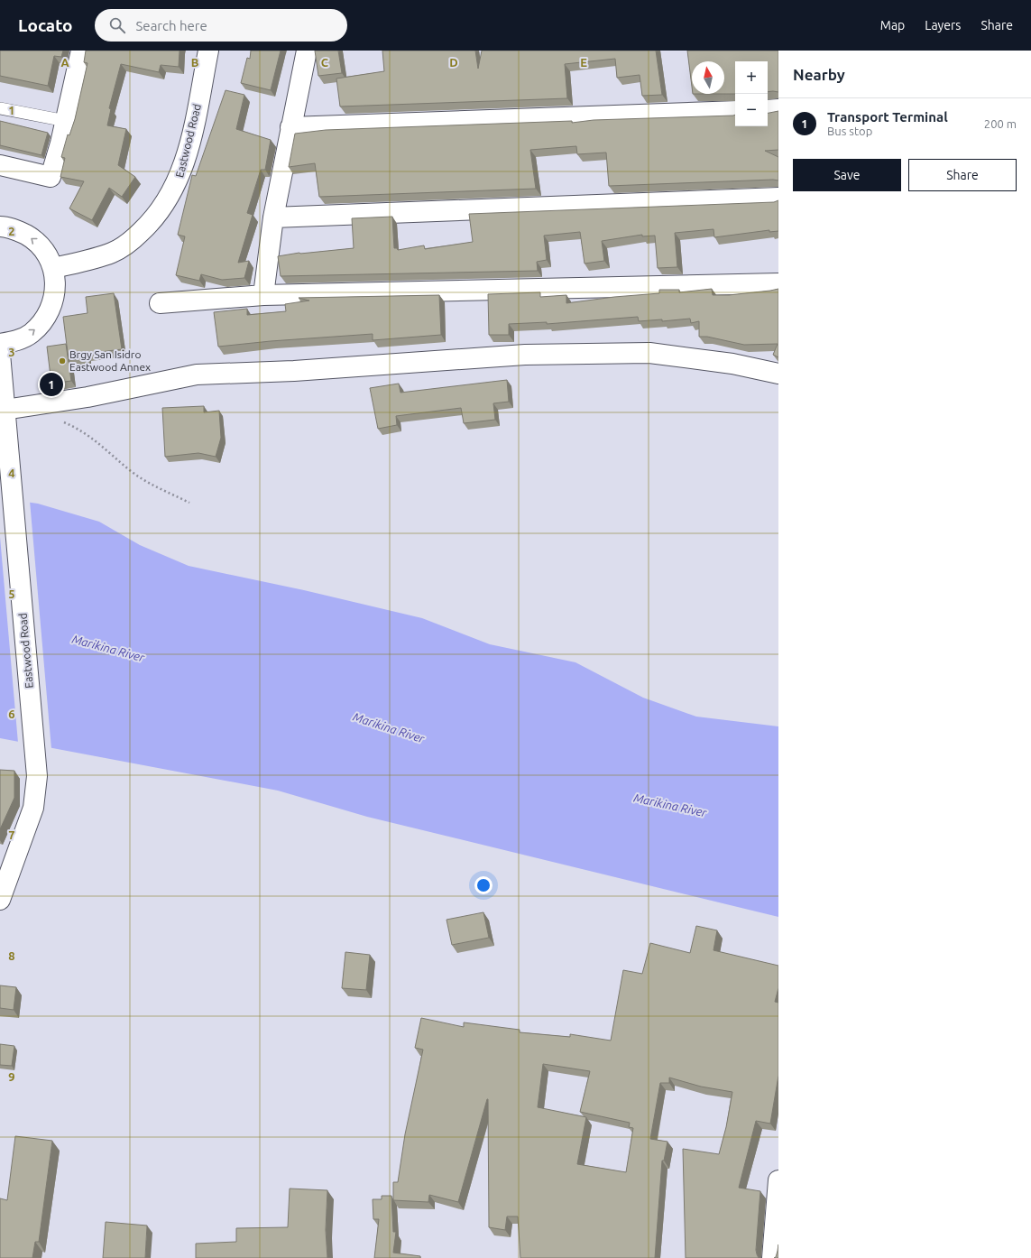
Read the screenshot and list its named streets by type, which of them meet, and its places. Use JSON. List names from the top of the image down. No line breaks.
{"streets":{"street":["Eastwood Road"]},"water":["Marikina River"],"places":["Brgy San Isidro Eastwood Annex"],"north":"top","page":{"header":"Locato","search":"Search here","nav":["Map","Layers","Share"],"heading":"Nearby","map_buttons":["+","−"],"list":[{"mark":"1","name":"Transport Terminal","note":"Bus stop","value":"200 m"}],"buttons":["Save","Share"],"pins":"1"},"grid":{"columns":["A","B","C","D","E"],"rows":["1","2","3","4","5","6","7","8","9"]}}
